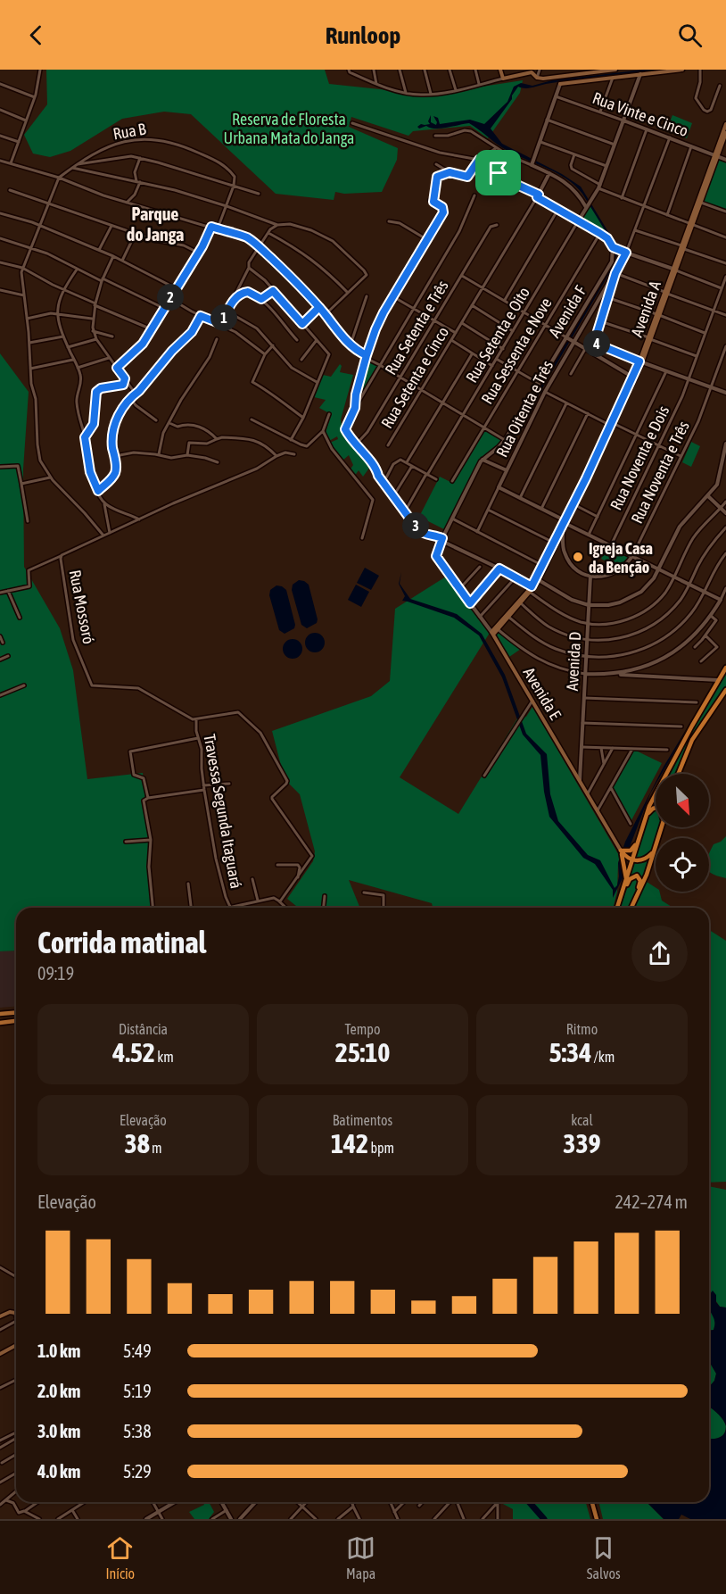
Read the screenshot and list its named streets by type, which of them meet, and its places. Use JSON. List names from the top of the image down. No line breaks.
{"streets":{"main road":["Avenida A","Avenida E"],"street":["Rua Vinte e Cinco","Rua B","Avenida F","Rua Setenta e Três","Rua Setenta e Oito","Rua Sessenta e Nove","Rua Setenta e Cinco","Rua Oitenta e Três","Rua Noventa e Dois","Rua Noventa e Três","Rua Mossoró","Avenida D","Travessa Segunda Itaguará"]},"crossings":[["Rua Vinte e Cinco","Avenida A"],["Rua Vinte e Cinco","Rua Setenta e Oito"],["Avenida A","Avenida E"],["Rua Setenta e Oito","Rua Setenta e Cinco"],["Rua Noventa e Três","Avenida D"],["Rua Mossoró","Travessa Segunda Itaguará"],["Avenida D","Avenida E"]],"districts":["Parque do Janga"],"parks":["Reserva de Floresta Urbana Mata do Janga"],"places":["Igreja Casa da Benção"],"north":"bottom right","page":{"header":"Runloop","pins":["2","1","4","3"],"heading":["Corrida matinal","09:19"],"stats":[["Distância","4.52 km"],["Tempo","25:10"],["Ritmo","5:34 /km"],["Elevação","38 m"],["Batimentos","142 bpm"],["kcal","339"]],"chart":["Elevação","242–274 m"],"list":[{"name":"1.0 km","note":"5:49"},{"name":"2.0 km","note":"5:19"},{"name":"3.0 km","note":"5:38"},{"name":"4.0 km","note":"5:29"}],"tabs":["Início","Mapa","Salvos"]}}
